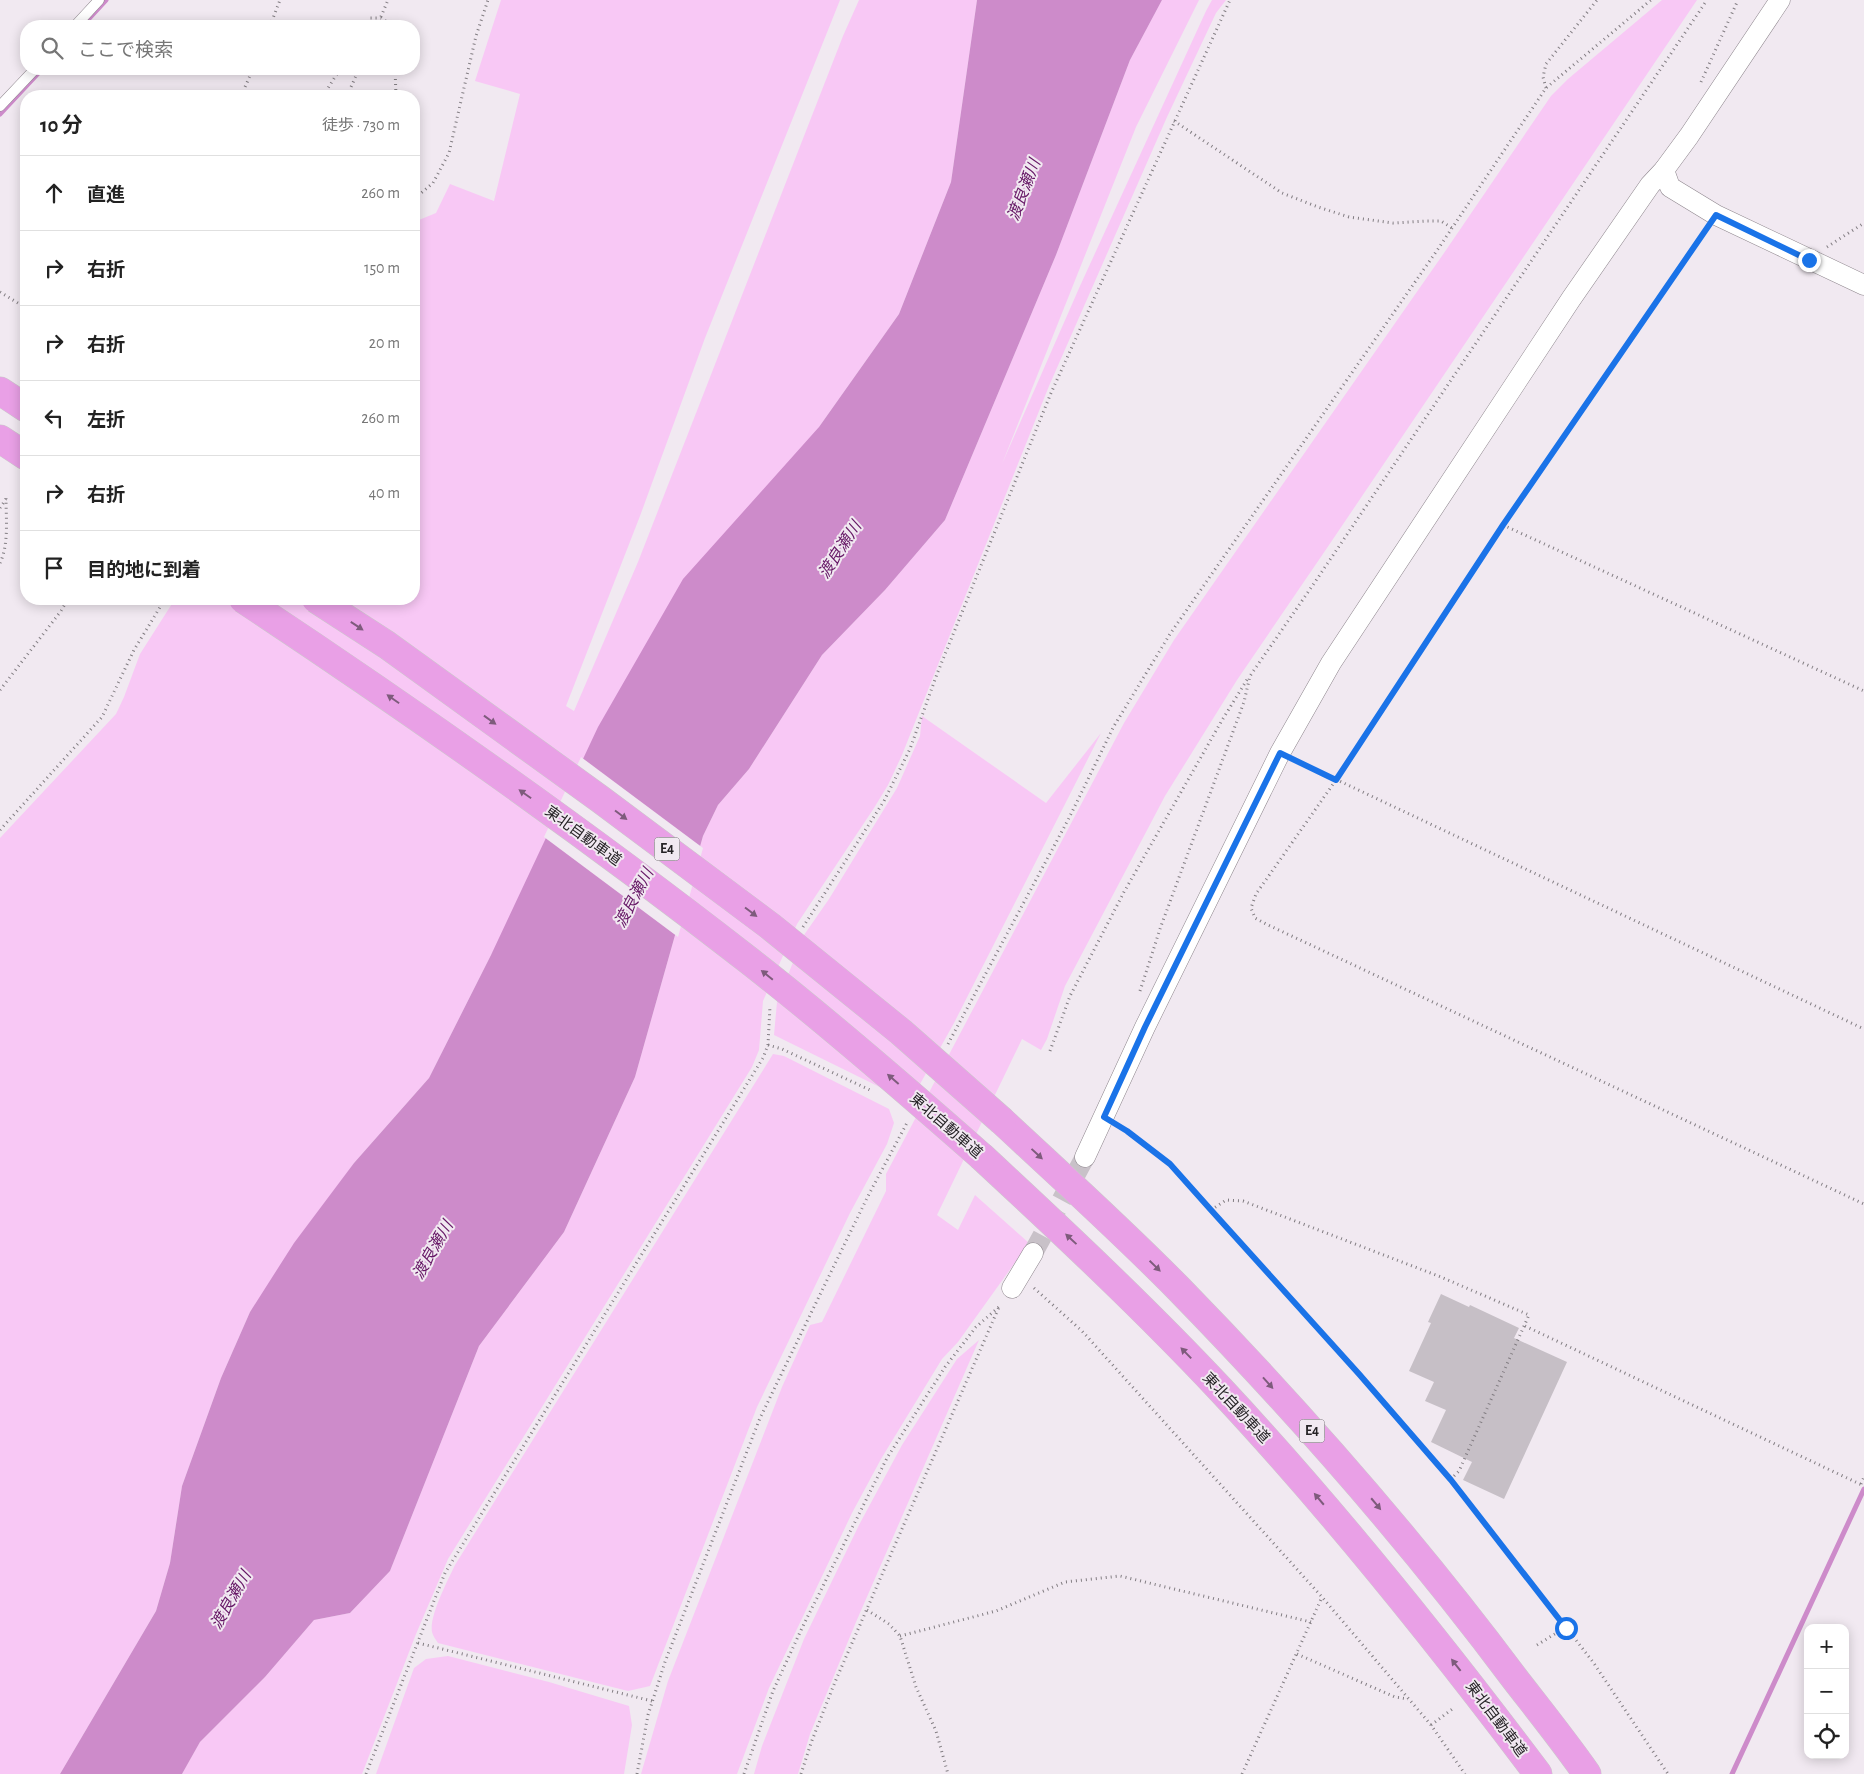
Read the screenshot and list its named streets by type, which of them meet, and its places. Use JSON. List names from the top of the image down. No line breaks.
{"streets":{"highway":["東北自動車道","E4"]},"water":["渡良瀬川"],"page":{"search":"ここで検索","heading":["10 分","徒歩 · 730 m"],"list":[["直進","260 m"],["右折","150 m"],["右折","20 m"],["左折","260 m"],["右折","40 m"],"目的地に到着"],"map_buttons":["+","−"]}}
